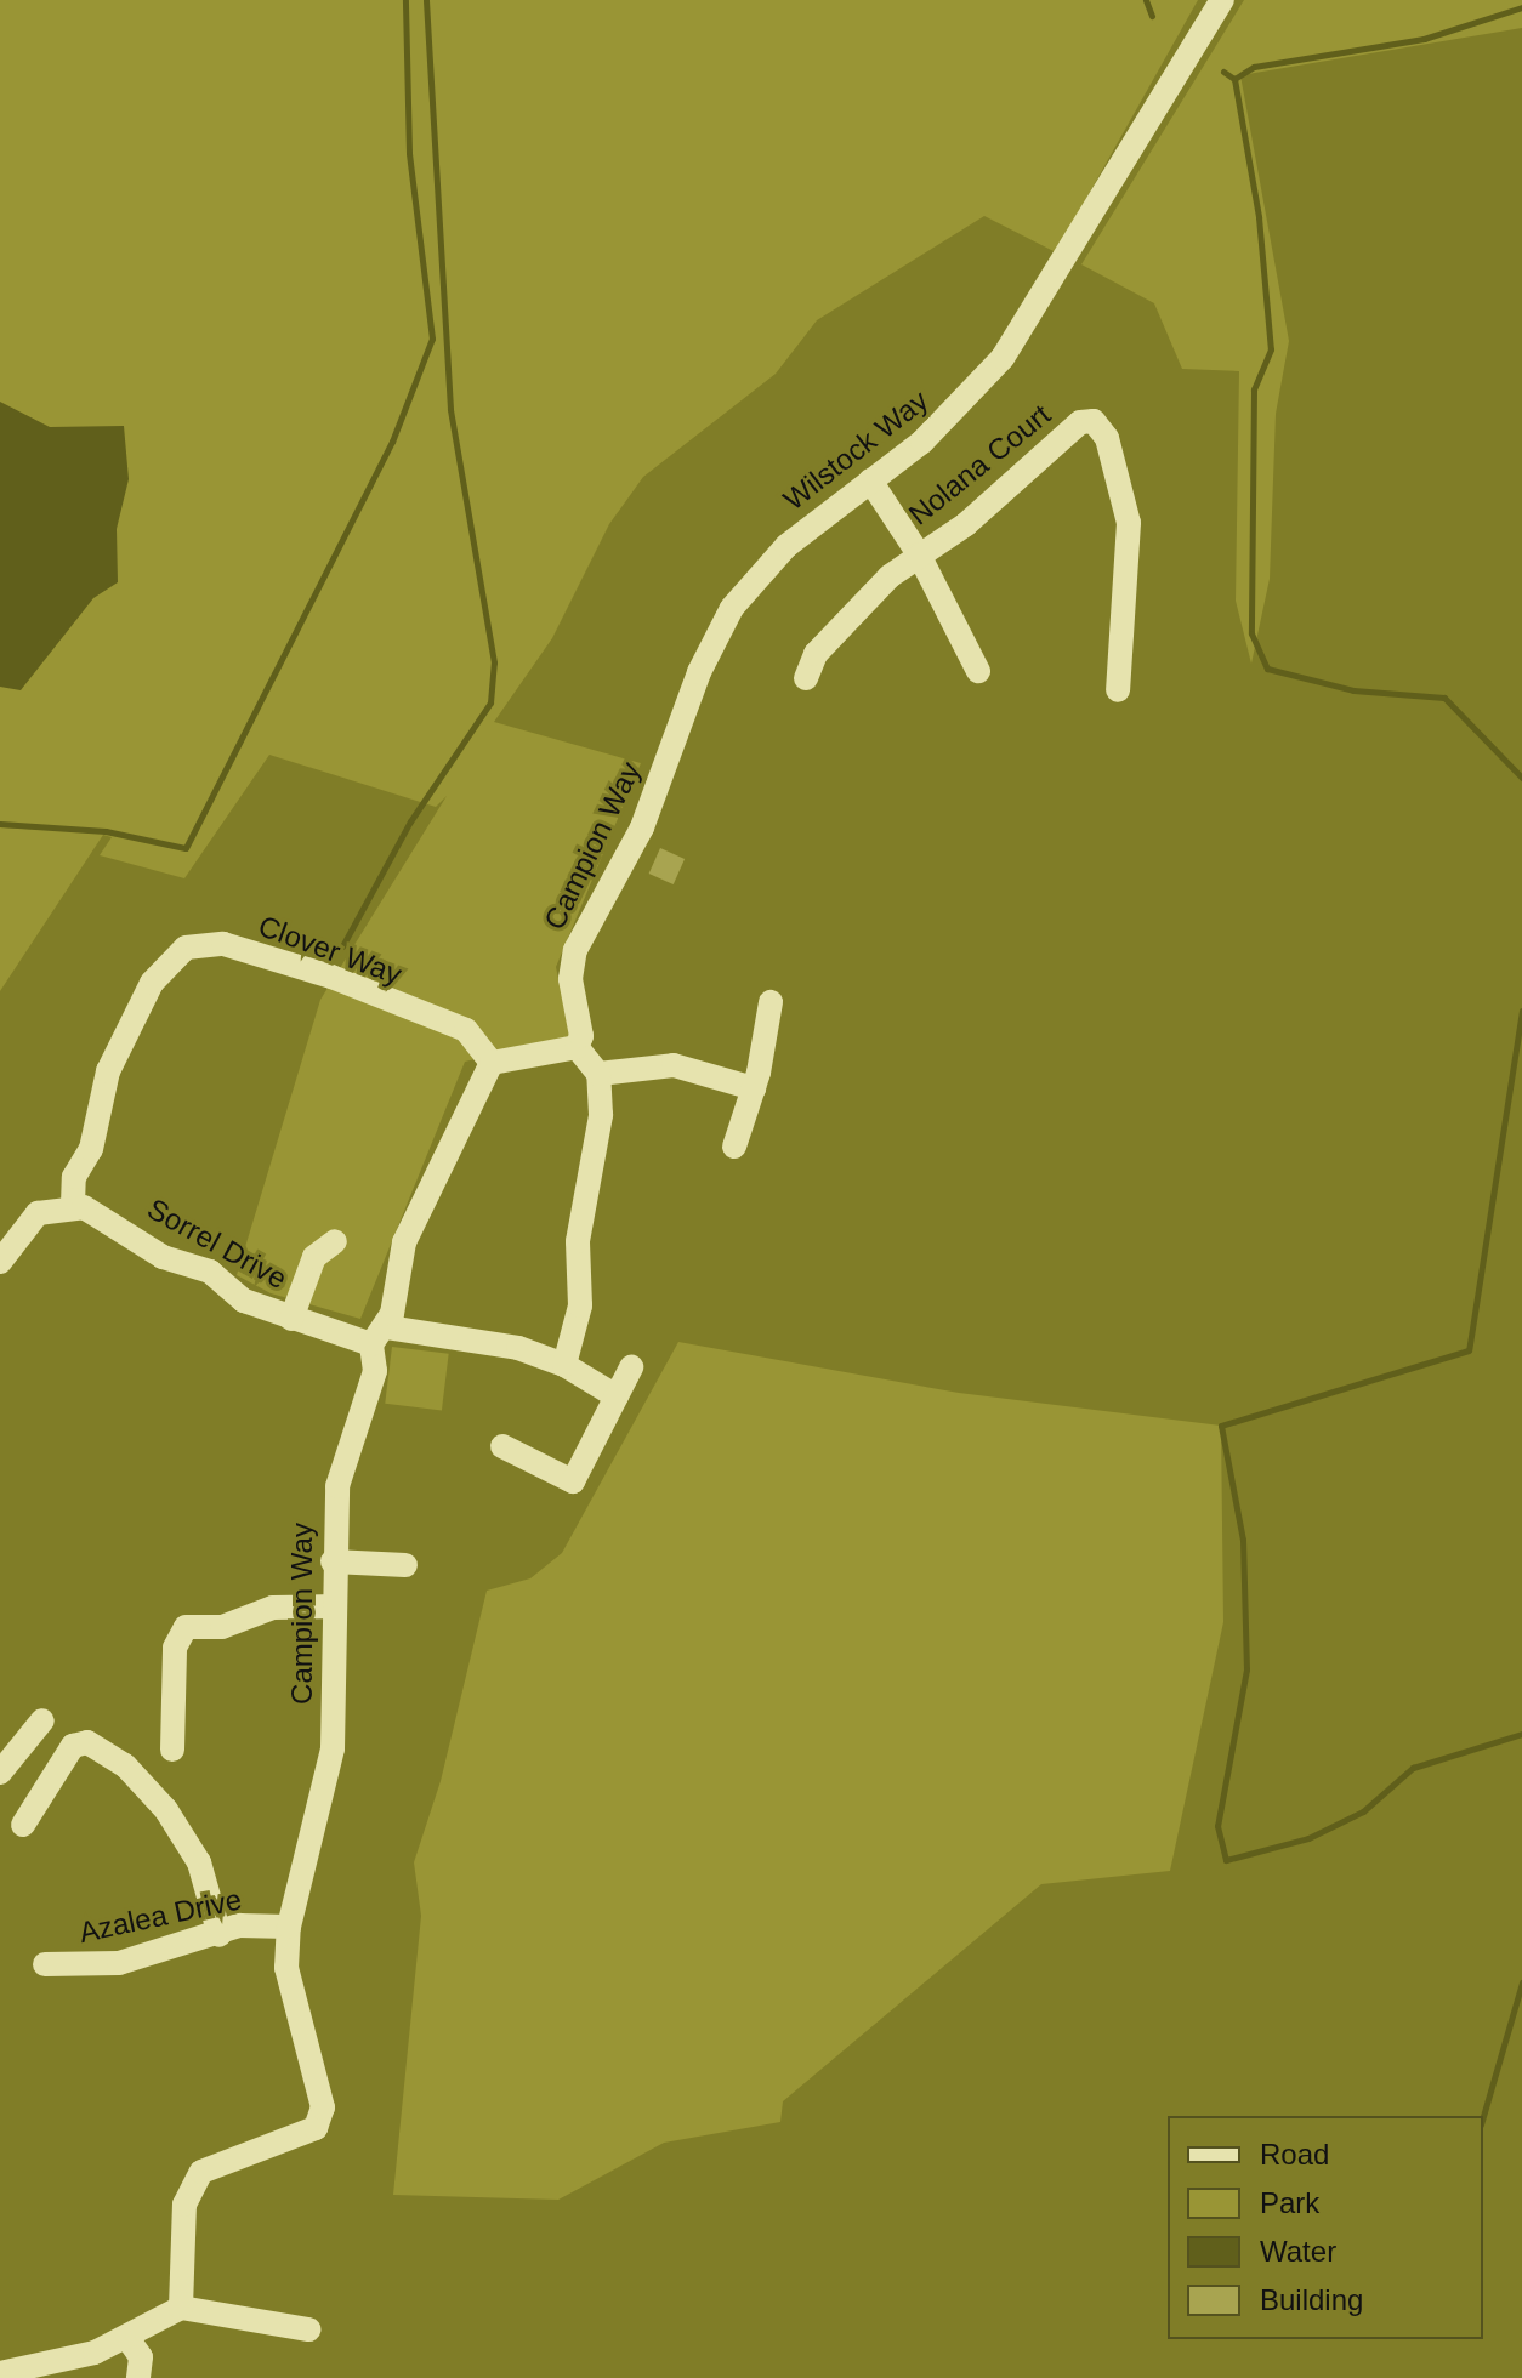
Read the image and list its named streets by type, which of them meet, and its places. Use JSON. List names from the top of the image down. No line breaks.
{"streets":{"street":["Wilstock Way","Nolana Court","Campion Way","Clover Way","Sorrel Drive","Azalea Drive"]},"crossings":[["Wilstock Way","Campion Way"],["Campion Way","Clover Way"],["Campion Way","Sorrel Drive"],["Campion Way","Azalea Drive"],["Clover Way","Sorrel Drive"]],"legend":["Road","Park","Water","Building"]}
